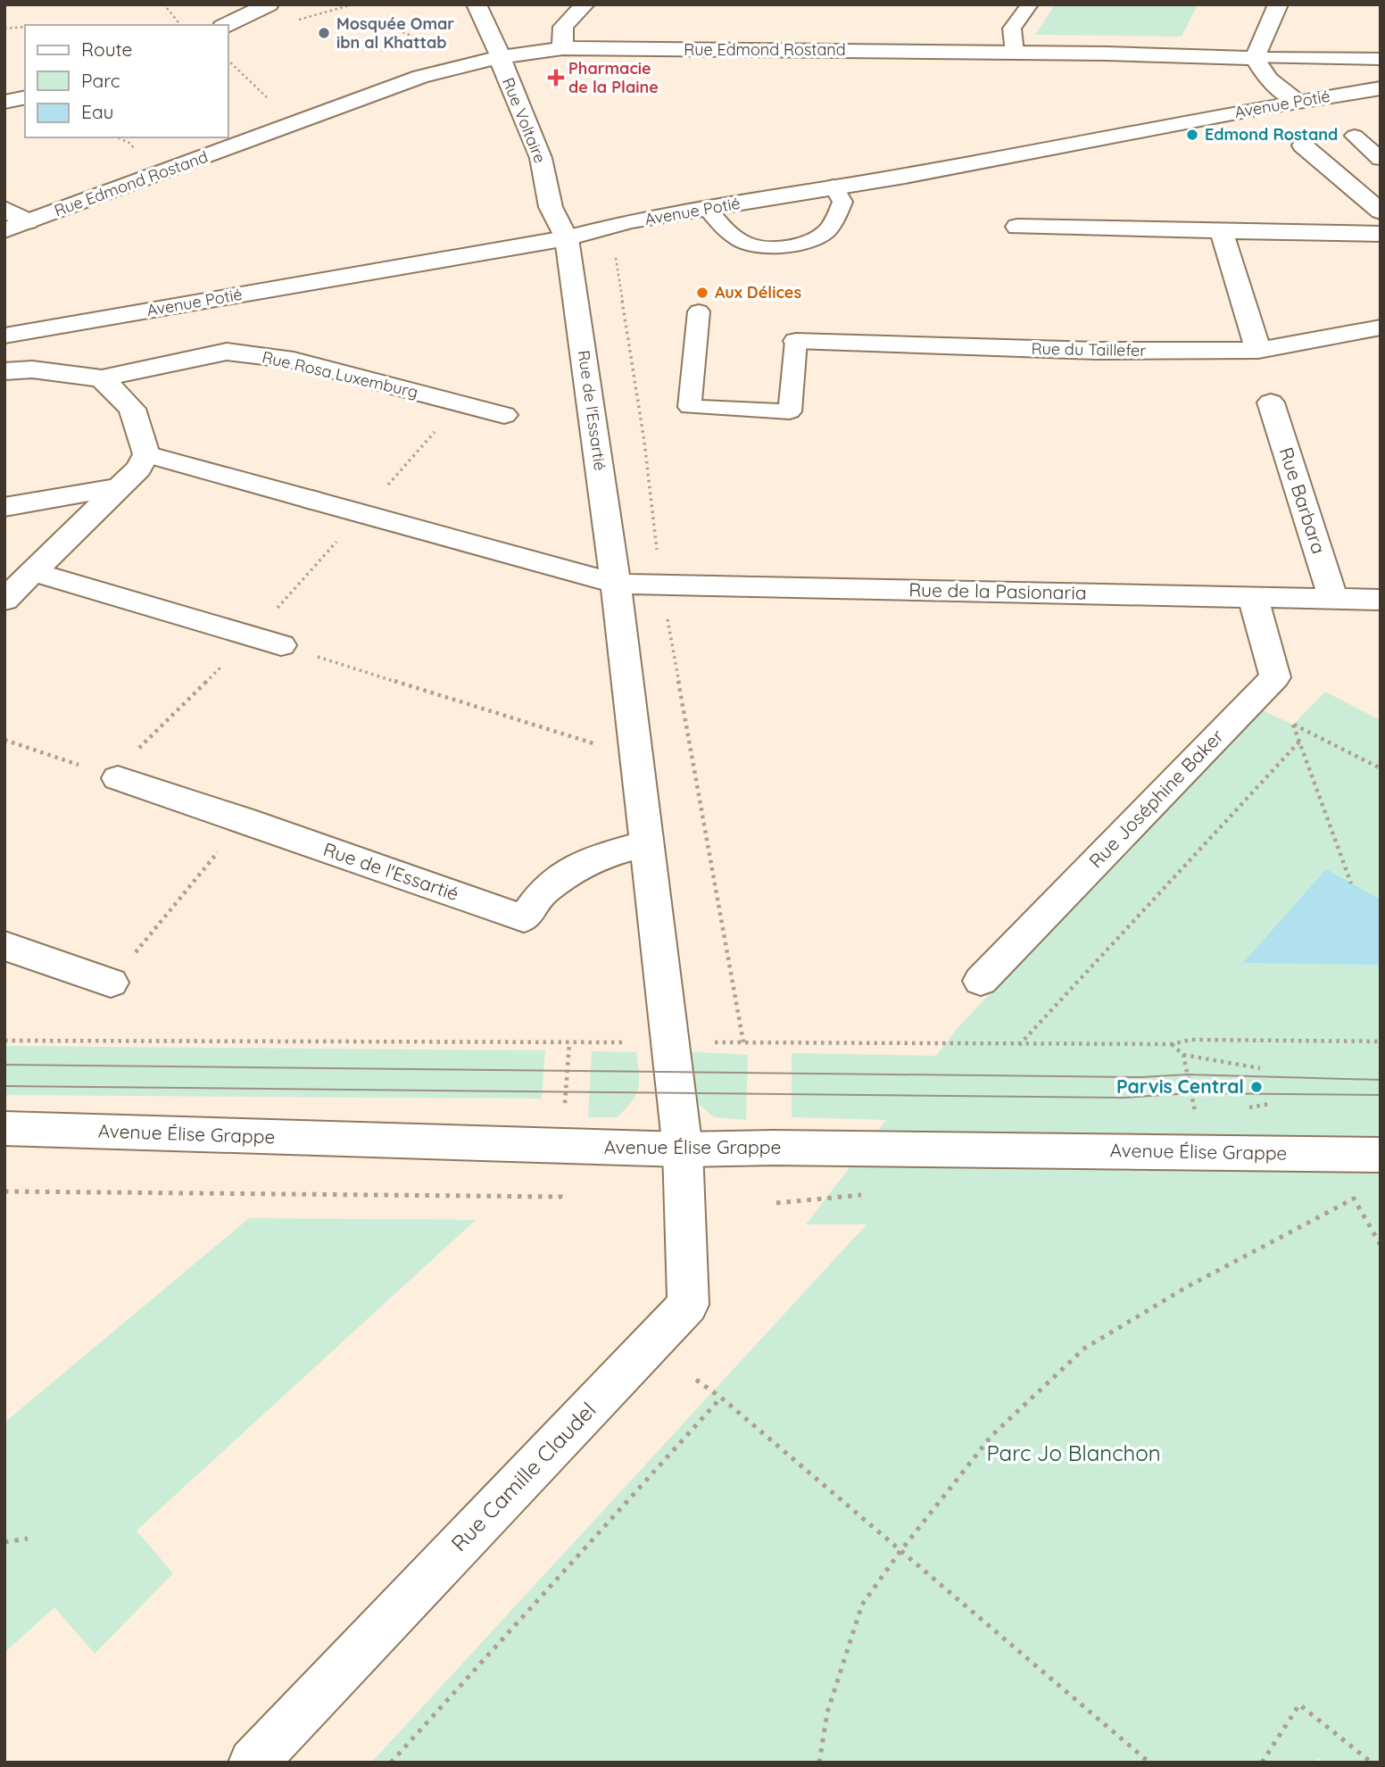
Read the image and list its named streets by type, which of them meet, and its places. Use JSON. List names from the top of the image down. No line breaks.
{"streets":{"street":["Rue Edmond Rostand","Avenue Potié","Rue Voltaire","Rue du Taillefer","Rue Rosa Luxemburg","Rue de l'Essartié","Rue Barbara","Rue de la Pasionaria","Rue Joséphine Baker","Avenue Élise Grappe","Rue Camille Claudel"]},"crossings":[["Rue Edmond Rostand","Rue Voltaire"],["Avenue Potié","Rue Voltaire"],["Avenue Potié","Rue de l'Essartié"],["Rue Voltaire","Rue de l'Essartié"],["Rue de l'Essartié","Rue de la Pasionaria"],["Rue de l'Essartié","Avenue Élise Grappe"],["Rue de l'Essartié","Rue Camille Claudel"],["Rue Barbara","Rue de la Pasionaria"],["Rue de la Pasionaria","Rue Joséphine Baker"],["Avenue Élise Grappe","Rue Camille Claudel"]],"parks":["Parc Jo Blanchon"],"places":{"other":["Mosquée Omar ibn al Khattab","Edmond Rostand","Aux Délices","Parvis Central"],"health":["Pharmacie de la Plaine"]},"legend":["Route","Parc","Eau"]}
